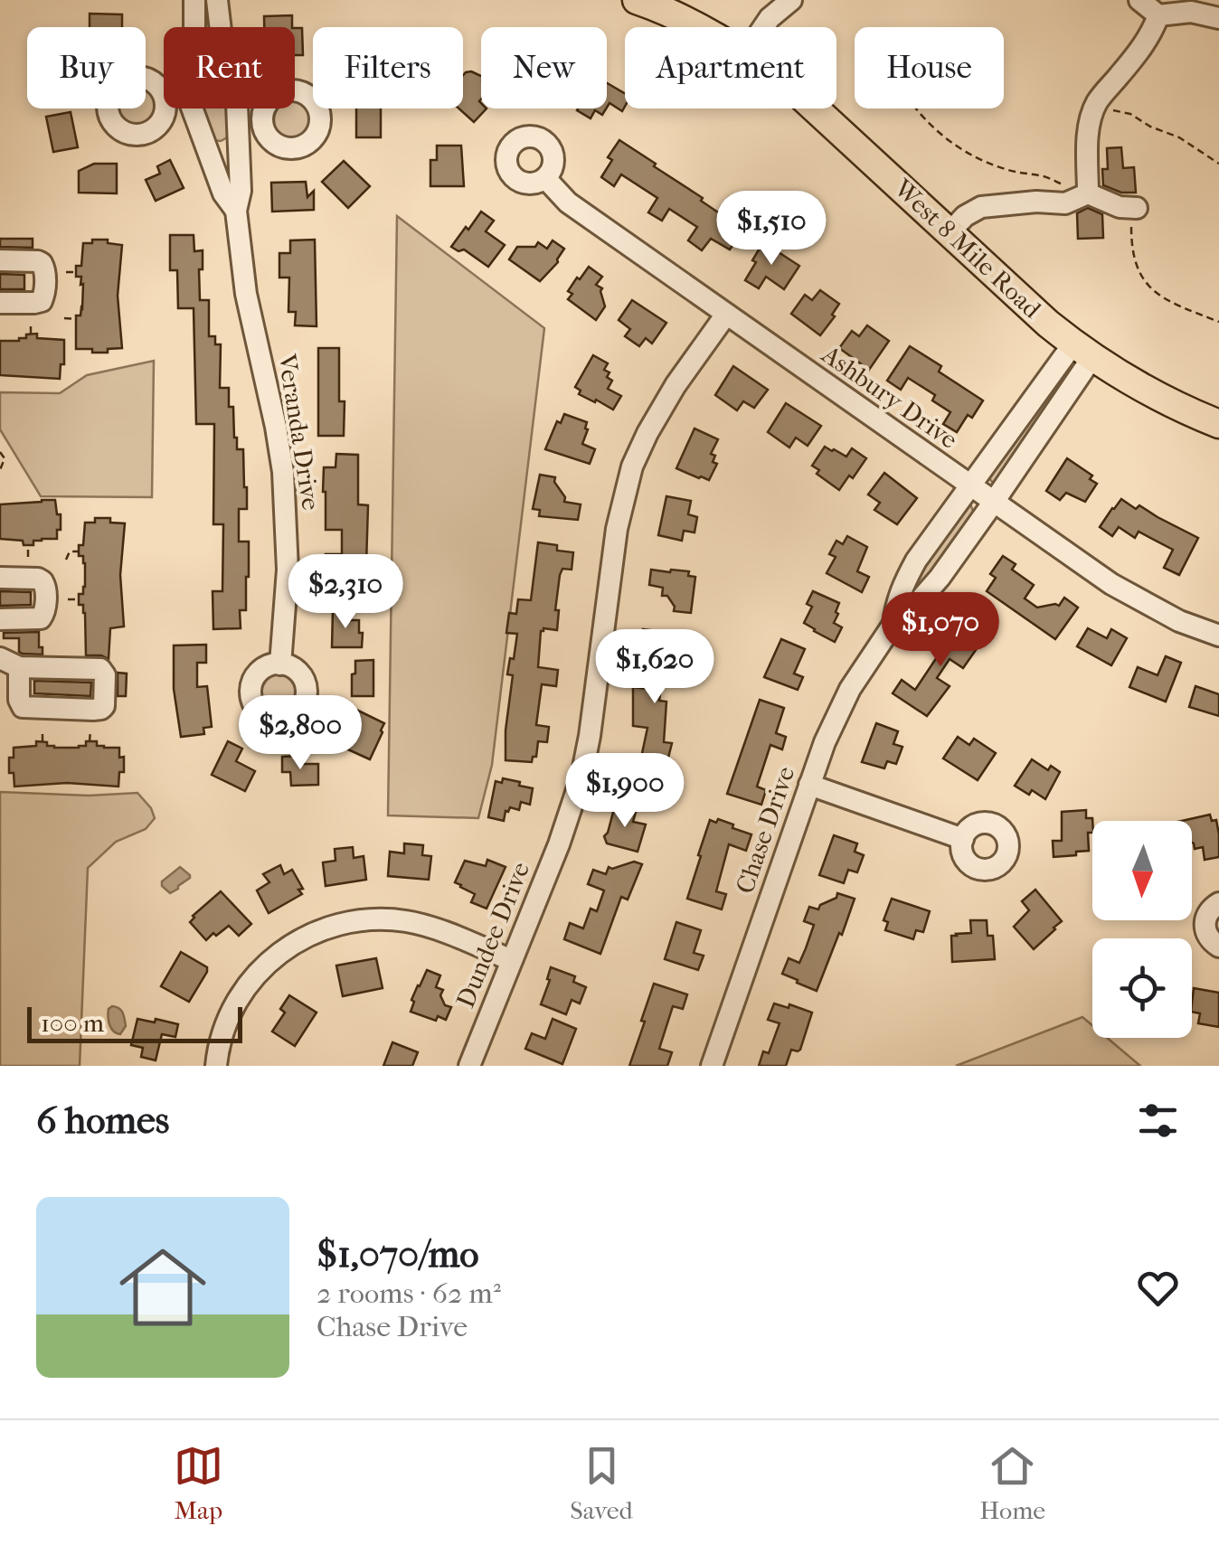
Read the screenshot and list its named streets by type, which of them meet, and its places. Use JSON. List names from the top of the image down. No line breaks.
{"streets":{"main road":["West 8 Mile Road"],"street":["Ashbury Drive","Veranda Drive","Chase Drive","Dundee Drive"]},"crossings":[["West 8 Mile Road","Chase Drive"],["Ashbury Drive","Chase Drive"],["Ashbury Drive","Dundee Drive"]],"scale_bar":"100 m","north":"bottom","page":{"chip":["Buy","Rent","Filters","New","Apartment","House"],"price":["$1,510","$2,310","$1,070","$1,620","$2,800","$1,900"],"scale":"100 m","heading":"6 homes","list":[{"name":"$1,070/mo","note":"2 rooms · 62 m² · Chase Drive"}],"tabs":["Map","Saved","Home"]}}
